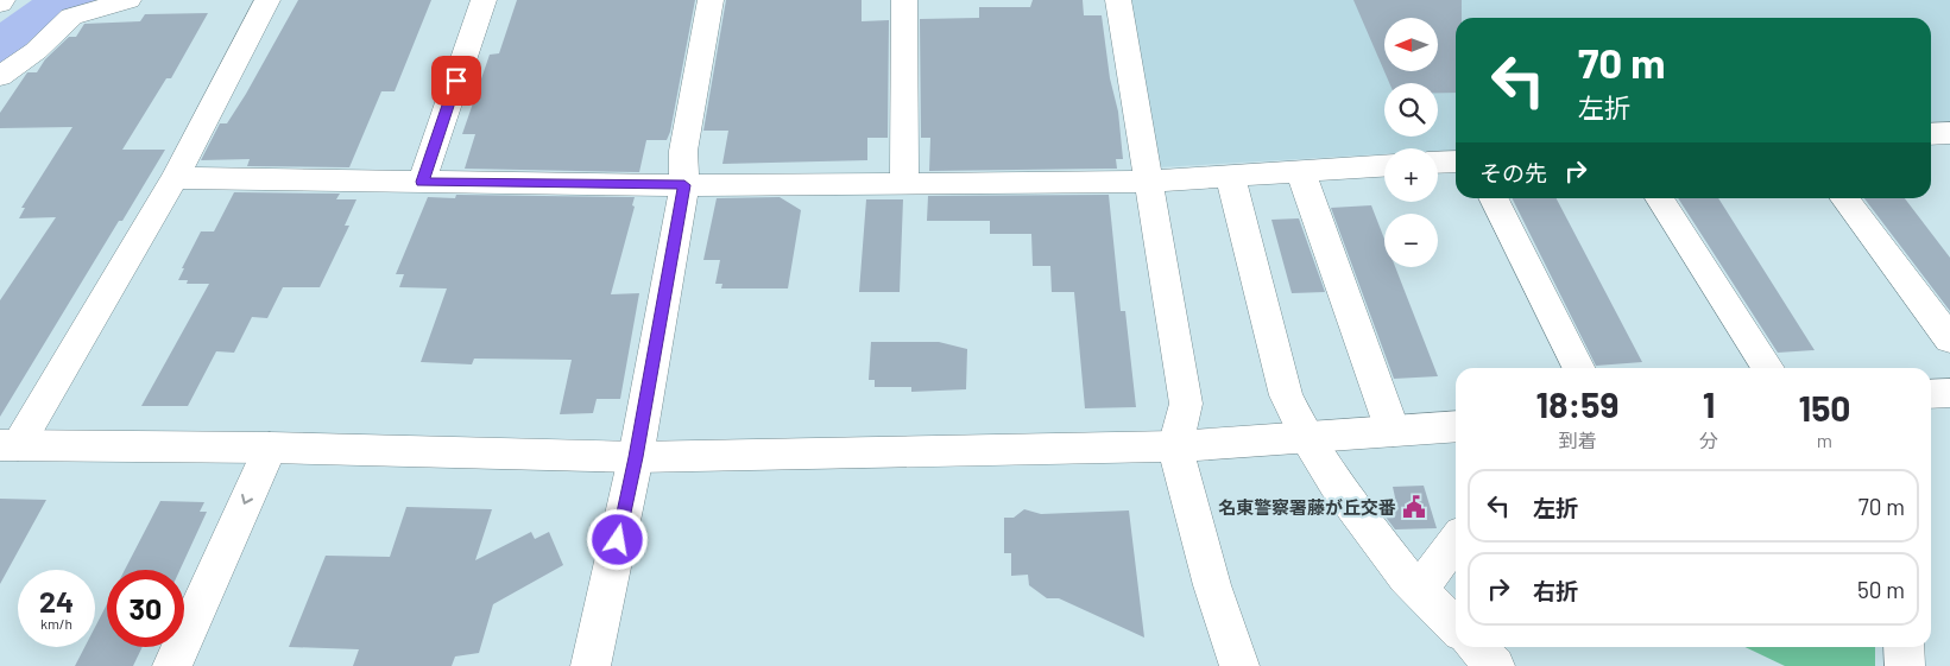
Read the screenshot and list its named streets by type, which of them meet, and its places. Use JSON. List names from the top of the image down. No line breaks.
{"places":{"public building":["名東警察署藤が丘交番"]},"north":"left","page":{"map_buttons":["+","−"],"turn":["70 m","左折"],"then":"その先","eta":["18:59","到着","1","分","150","m"],"list":[{"name":"左折","value":"70 m"},{"name":"右折","value":"50 m"}],"speed":"24 km/h","limit":"30"}}
